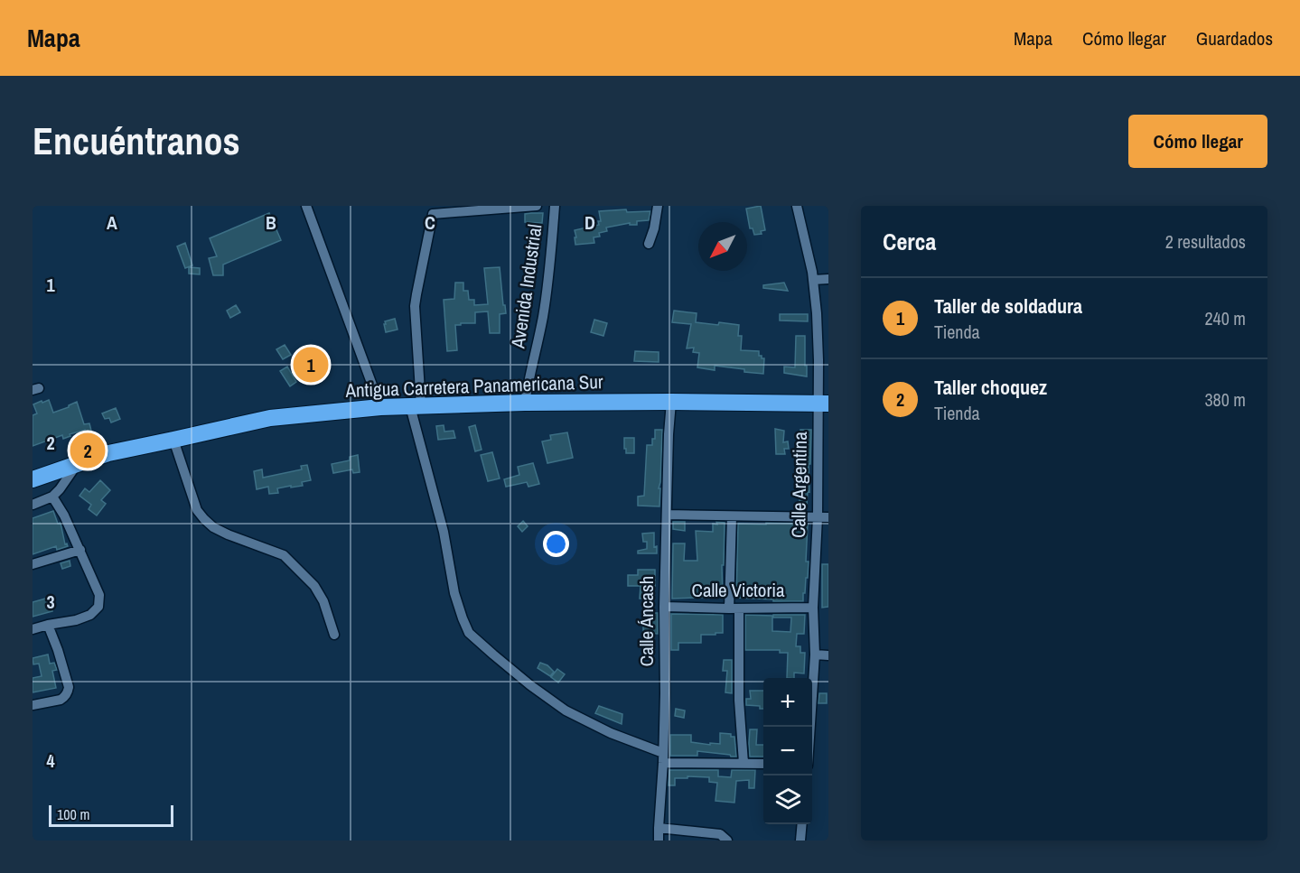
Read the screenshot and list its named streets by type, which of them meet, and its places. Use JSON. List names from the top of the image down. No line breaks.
{"streets":{"highway":["Antigua Carretera Panamericana Sur"],"street":["Avenida Industrial","Calle Argentina","Calle Victoria","Calle Áncash"]},"crossings":[["Avenida Industrial","Antigua Carretera Panamericana Sur"],["Antigua Carretera Panamericana Sur","Calle Argentina"],["Antigua Carretera Panamericana Sur","Calle Áncash"],["Calle Argentina","Calle Victoria"],["Calle Victoria","Calle Áncash"]],"scale_bar":"100 m","north":"bottom left","page":{"header":"Mapa","nav":["Mapa","Cómo llegar","Guardados"],"buttons":"Cómo llegar","title":"Encuéntranos","heading":["Cerca","2 resultados"],"list":[{"mark":"1","name":"Taller de soldadura","note":"Tienda","value":"240 m"},{"mark":"2","name":"Taller choquez","note":"Tienda","value":"380 m"}],"pins":["1","2"],"map_buttons":["+","−"],"scale":"100 m"},"grid":{"columns":["A","B","C","D"],"rows":["1","2","3","4"]}}
